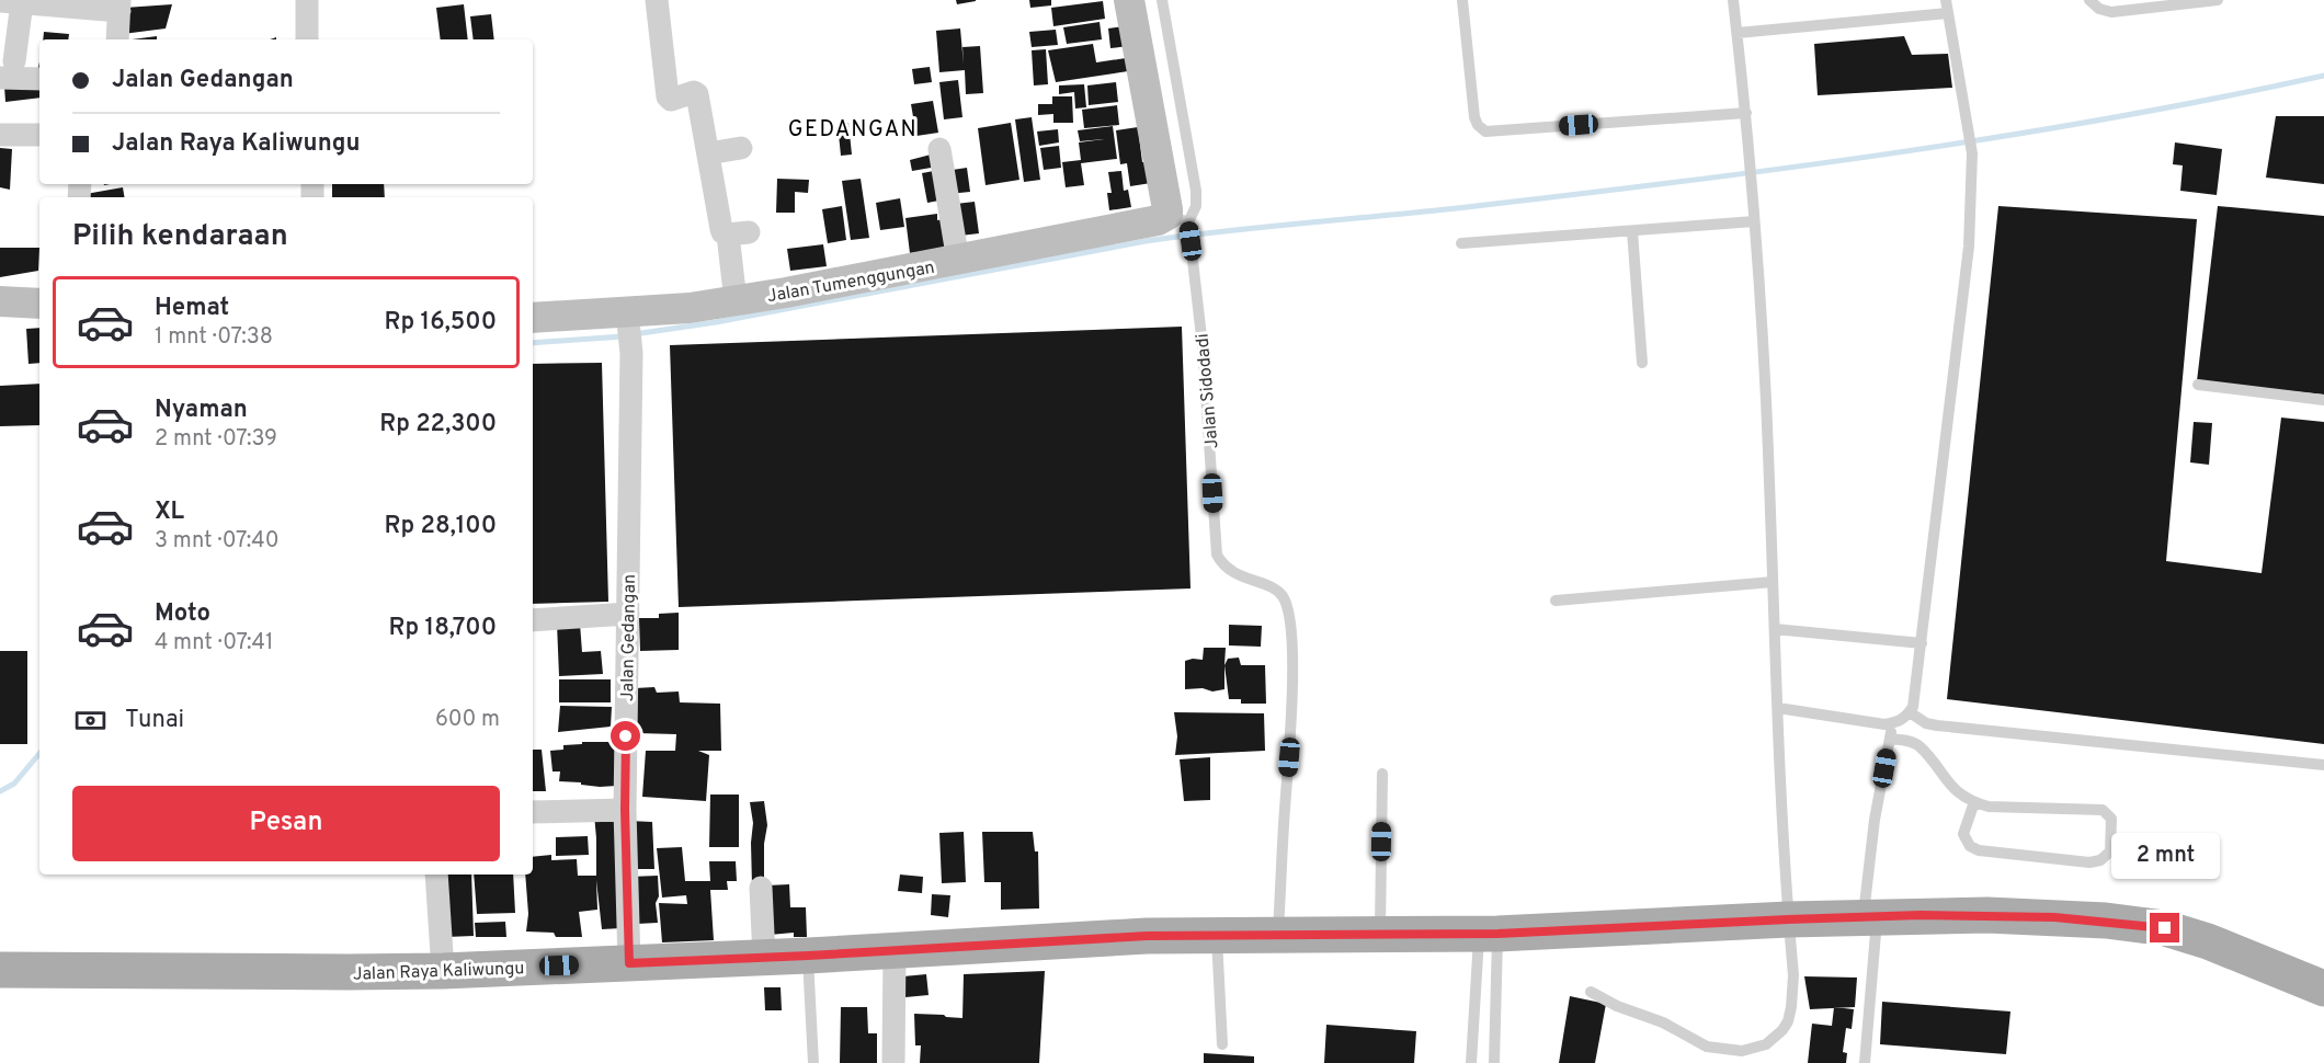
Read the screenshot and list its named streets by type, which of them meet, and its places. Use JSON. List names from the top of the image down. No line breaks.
{"streets":{"main road":["Jalan Raya Kaliwungu"],"street":["Jalan Tumenggungan","Jalan Gedangan"],"lane":["Jalan Sidodadi"]},"crossings":[["Jalan Tumenggungan","Jalan Sidodadi"],["Jalan Tumenggungan","Jalan Gedangan"],["Jalan Sidodadi","Jalan Raya Kaliwungu"],["Jalan Gedangan","Jalan Raya Kaliwungu"]],"districts":["GEDANGAN"],"page":{"banner":["Jalan Gedangan","Jalan Raya Kaliwungu"],"heading":"Pilih kendaraan","list":[{"name":"Hemat","note":"1 mnt · 07:38","value":"Rp 16,500"},{"name":"Nyaman","note":"2 mnt · 07:39","value":"Rp 22,300"},{"name":"XL","note":"3 mnt · 07:40","value":"Rp 28,100"},{"name":"Moto","note":"4 mnt · 07:41","value":"Rp 18,700"}],"pay":["Tunai","600 m"],"buttons":"Pesan","bubble":"2 mnt"}}
